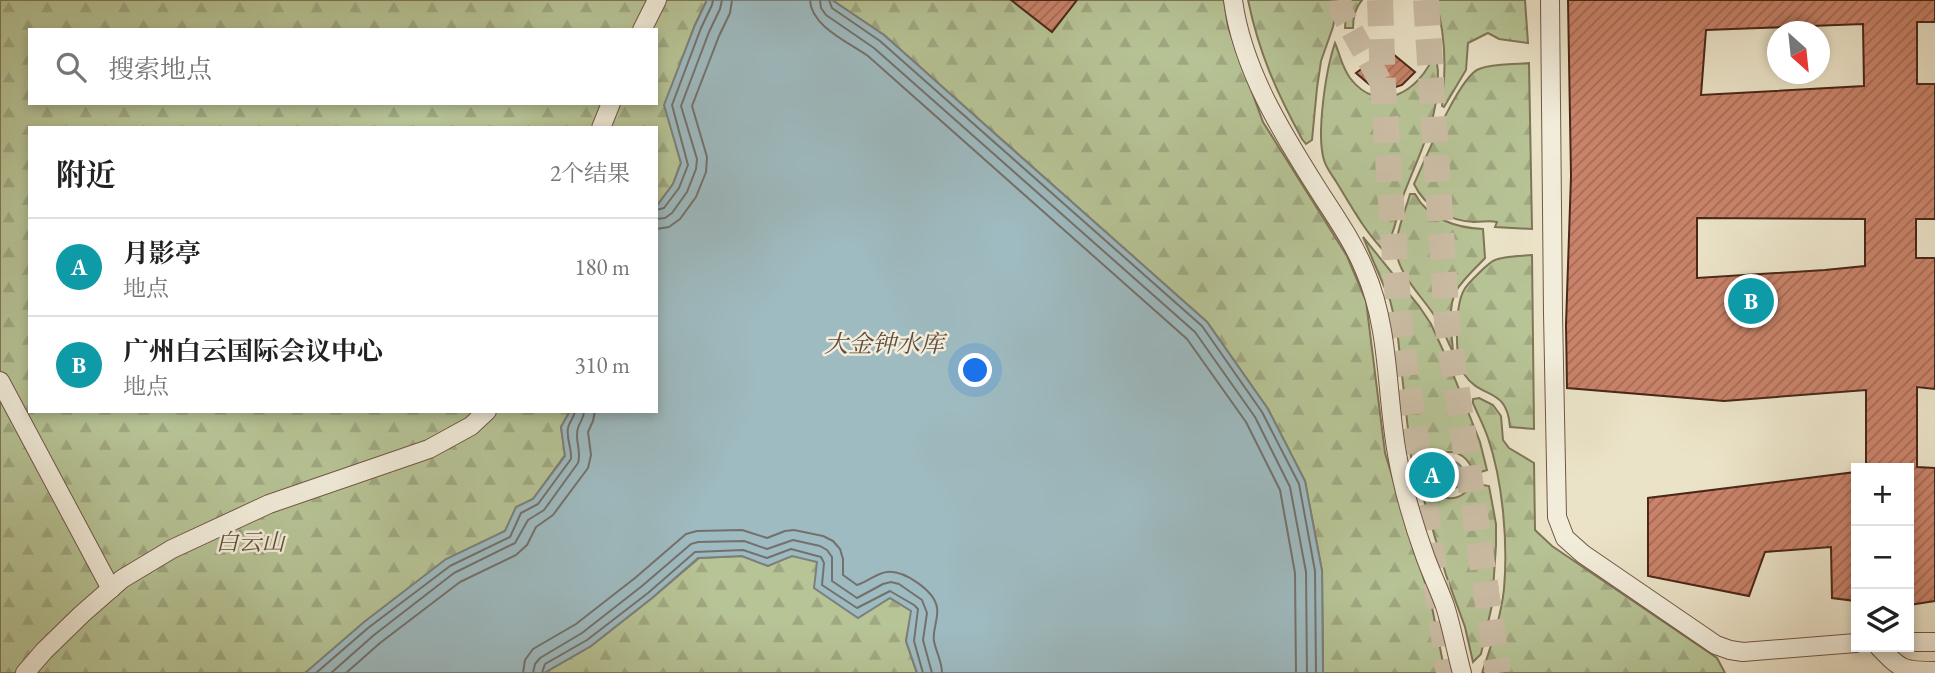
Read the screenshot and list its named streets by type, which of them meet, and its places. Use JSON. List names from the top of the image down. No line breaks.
{"water":["大金钟水库"],"parks":["白云山"],"north":"bottom right","page":{"search":"搜索地点","heading":["附近","2个结果"],"list":[{"mark":"A","name":"月影亭","note":"地点","value":"180 m"},{"mark":"B","name":"广州白云国际会议中心","note":"地点","value":"310 m"}],"pins":["B","A"],"map_buttons":["+","−"]}}
